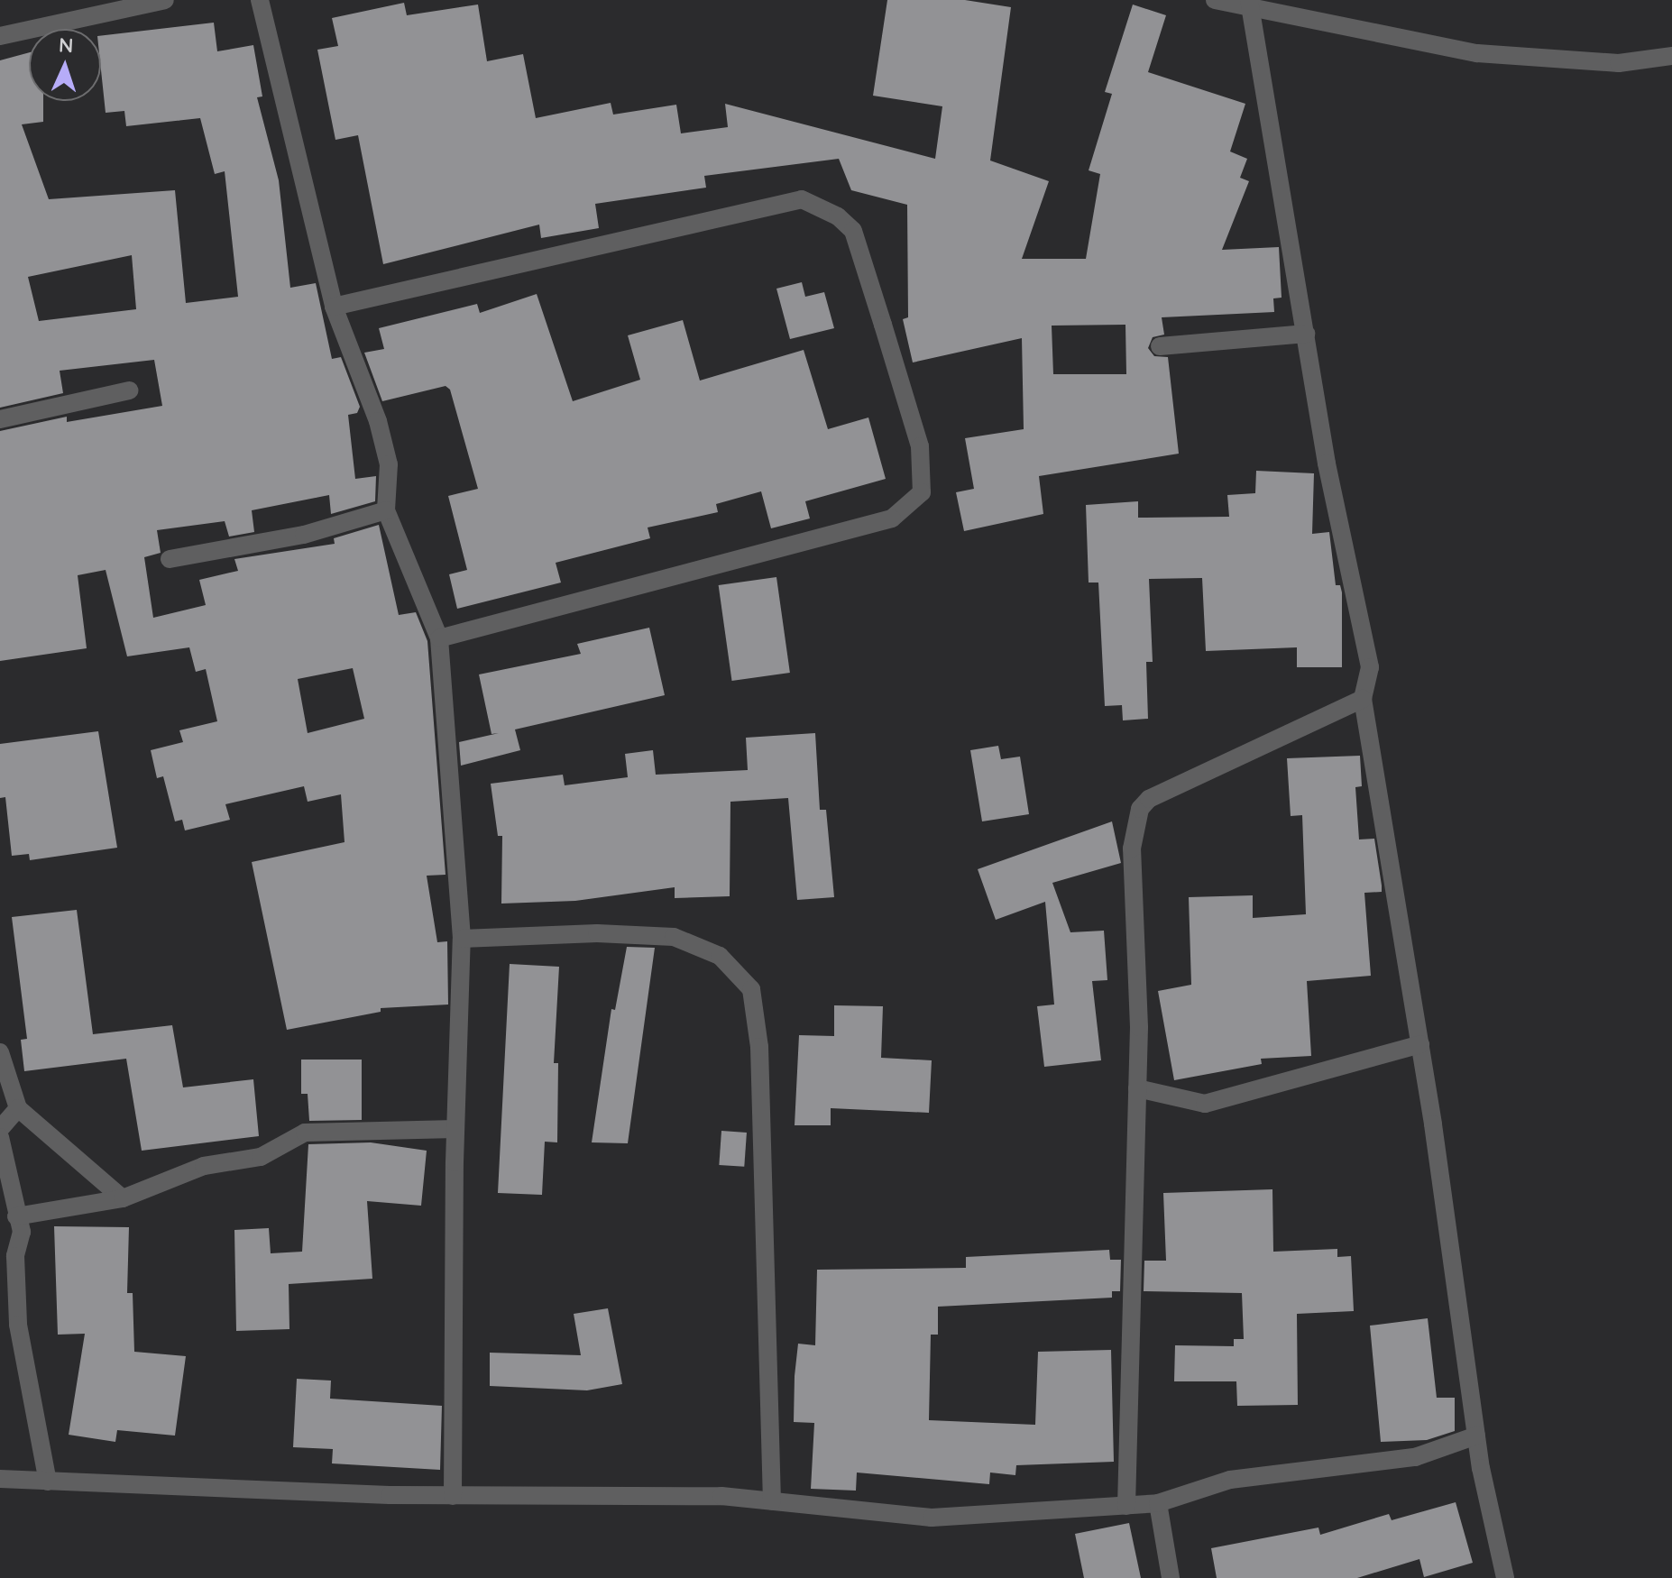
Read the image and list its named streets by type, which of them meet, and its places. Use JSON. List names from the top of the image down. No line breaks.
{"north":"top"}
